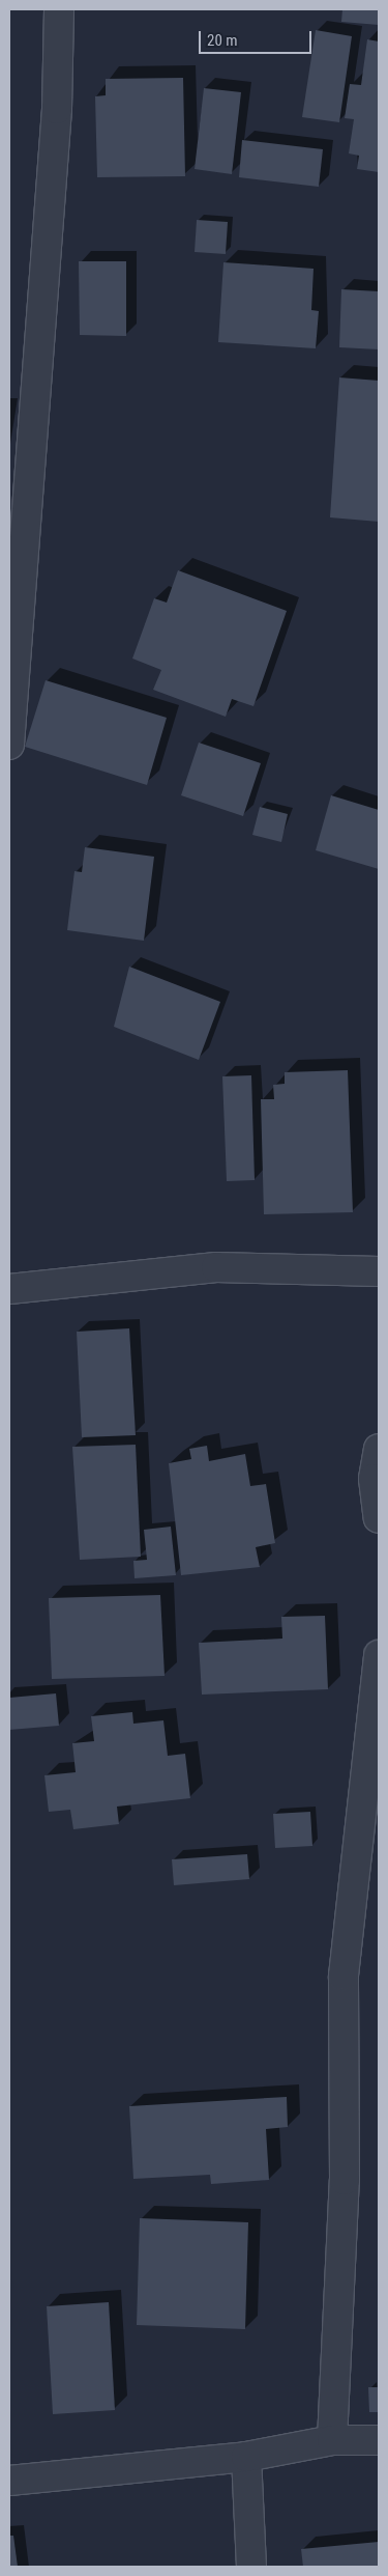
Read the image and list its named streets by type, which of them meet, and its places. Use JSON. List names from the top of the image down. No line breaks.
{"scale_bar":"20 m"}
